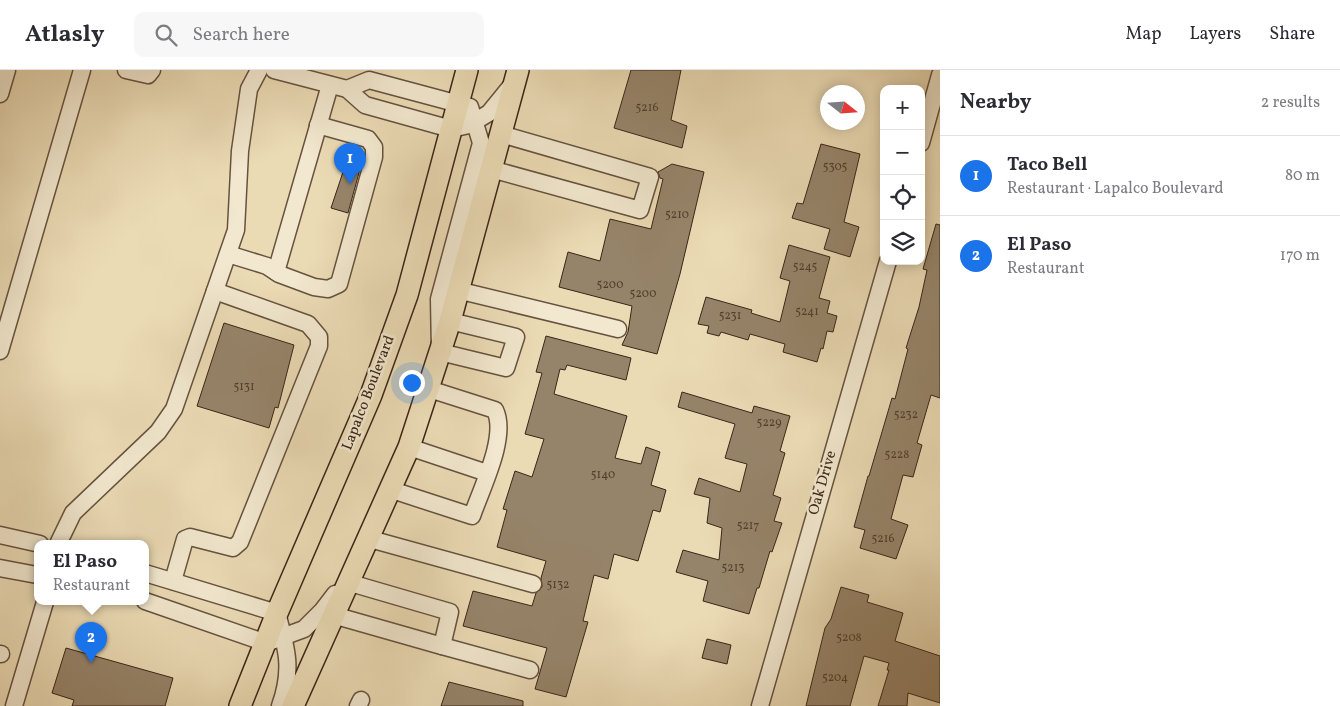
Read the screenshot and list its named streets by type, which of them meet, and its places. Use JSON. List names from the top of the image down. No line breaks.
{"streets":{"main road":["Lapalco Boulevard"],"street":["Oak Drive"]},"house_numbers":["5216","5305","5210","5245","5200","5200","5241","5231","5131","5232","5229","5228","5140","5217","5216","5213","5132","5208","5204"],"north":"right","page":{"header":"Atlasly","search":"Search here","nav":["Map","Layers","Share"],"heading":["Nearby","2 results"],"map_buttons":["+","−"],"list":[{"mark":"1","name":"Taco Bell","note":"Restaurant · Lapalco Boulevard","value":"80 m"},{"mark":"2","name":"El Paso","note":"Restaurant","value":"170 m"}],"pins":["1","2"],"popup":["El Paso","Restaurant"]}}
